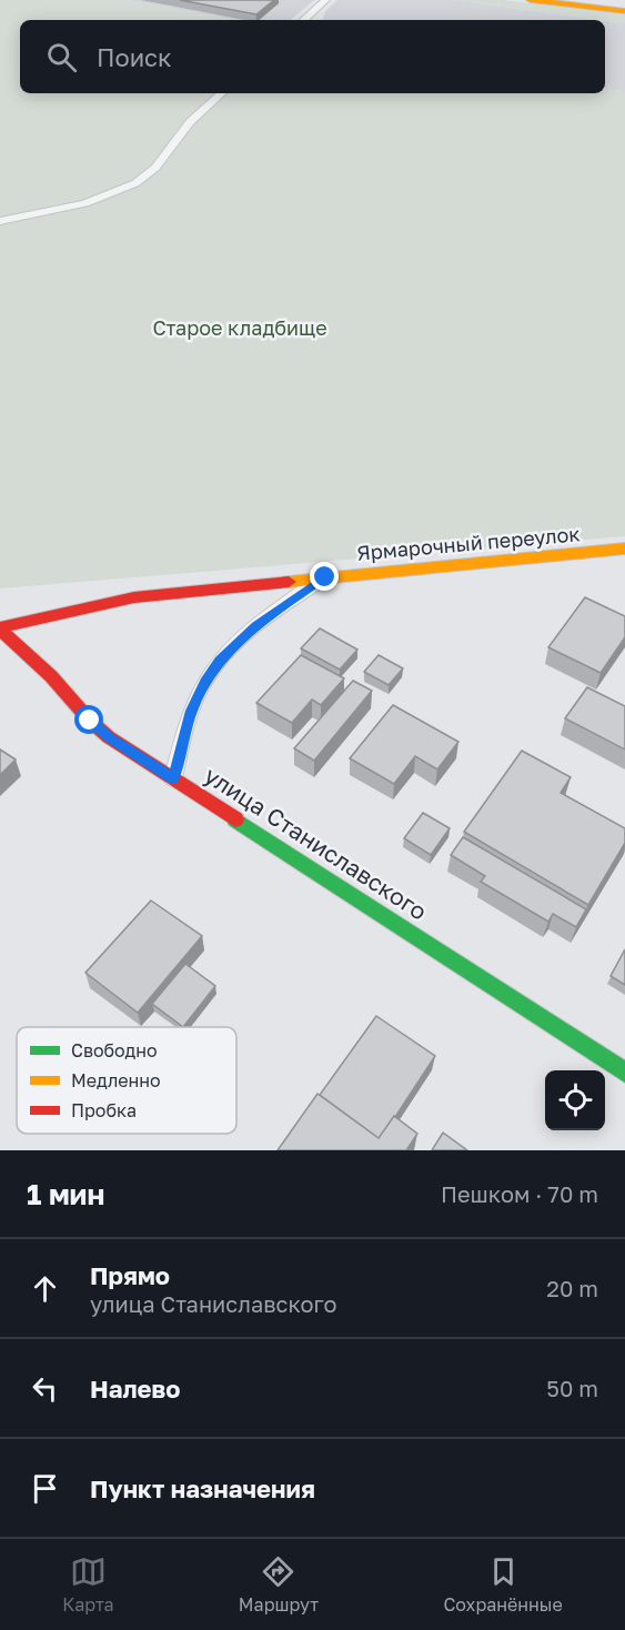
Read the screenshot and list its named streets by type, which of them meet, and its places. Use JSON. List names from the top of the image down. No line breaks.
{"streets":{"street":["Ярмарочный переулок","улица Станиславского"]},"crossings":[["Ярмарочный переулок","улица Станиславского"]],"parks":["Старое кладбище"],"legend":["Свободно","Медленно","Пробка"],"page":{"search":"Поиск","heading":["1 мин","Пешком · 70 m"],"list":[["Прямо","улица Станиславского","20 m"],["Налево","50 m"],"Пункт назначения"],"nav":["Карта","Маршрут","Сохранённые"]}}
